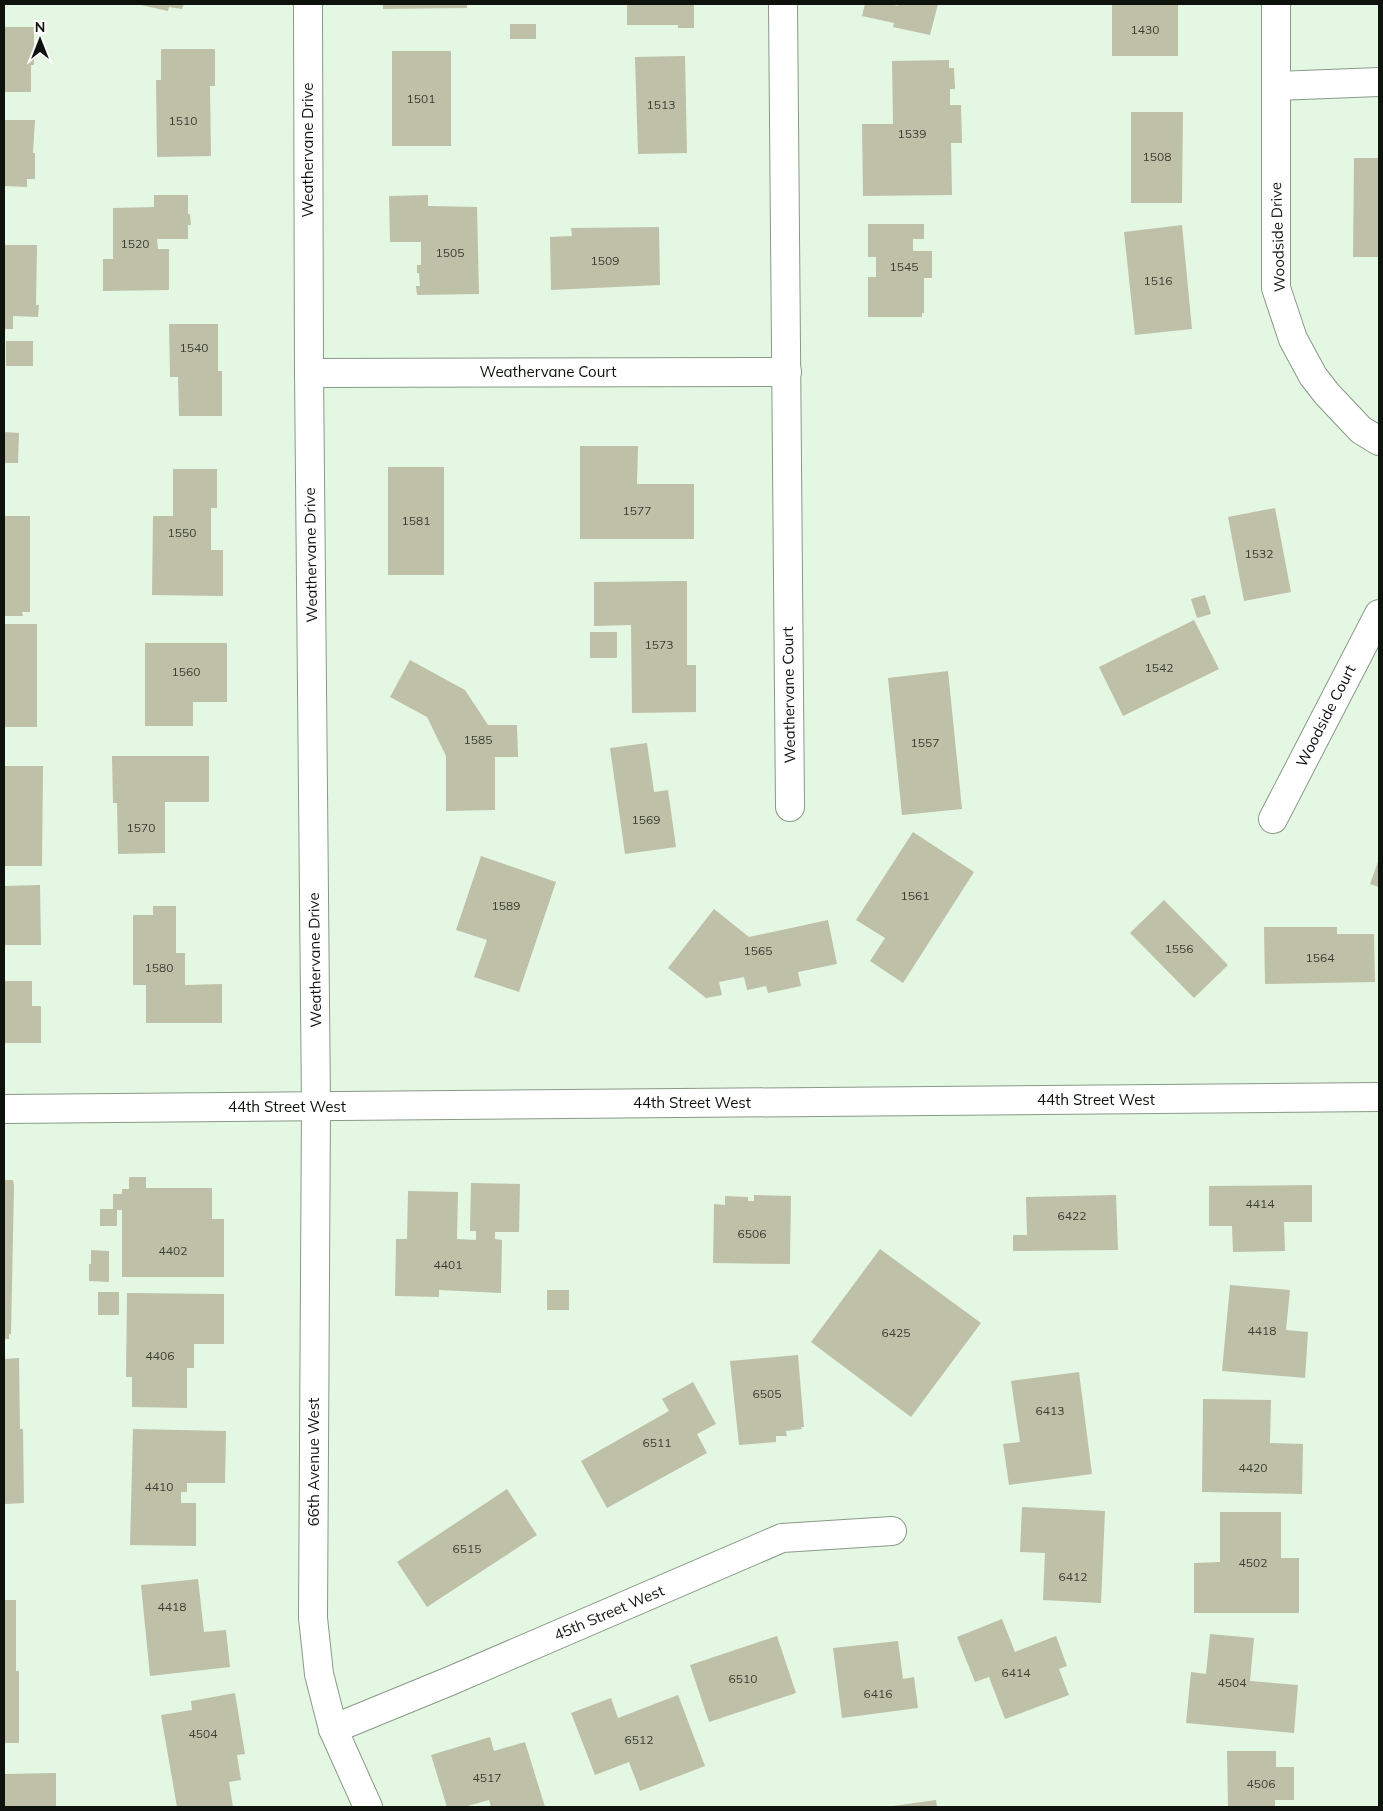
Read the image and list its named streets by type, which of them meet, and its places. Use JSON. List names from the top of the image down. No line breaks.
{"streets":{"street":["Weathervane Drive","Woodside Drive","Weathervane Court","Woodside Court","44th Street West","66th Avenue West","45th Street West"]},"crossings":[["Weathervane Drive","Weathervane Court"],["Weathervane Drive","44th Street West"],["Weathervane Drive","66th Avenue West"],["44th Street West","66th Avenue West"],["66th Avenue West","45th Street West"]],"house_numbers":["1430","1501","1513","1510","1539","1508","1520","1505","1509","1545","1516","1540","1577","1581","1550","1532","1573","1542","1560","1585","1557","1569","1570","1561","1589","1556","1565","1564","1580","4414","6422","6506","4402","4401","4418","6425","4406","6505","6413","6511","4420","4410","6515","4502","6412","4418","6414","6510","4504","6416","4504","6512","4517","4506"],"north":"top"}
